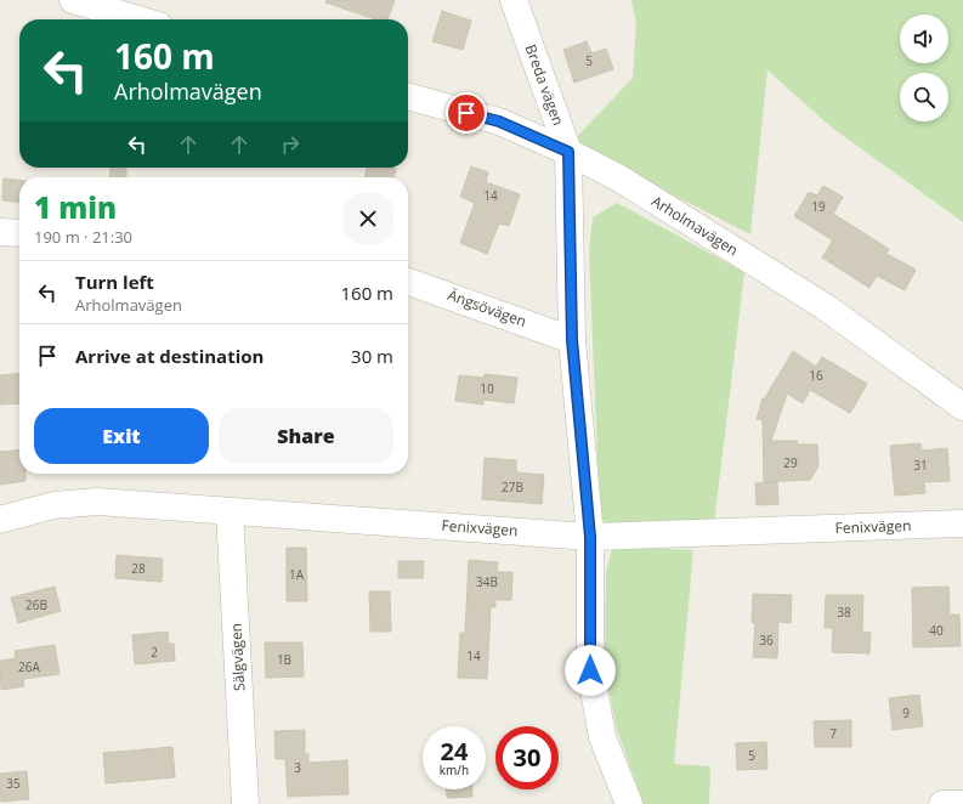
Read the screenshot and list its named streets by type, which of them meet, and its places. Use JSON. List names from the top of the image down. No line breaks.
{"streets":{"street":["Breda vägen","Arholmavägen","Ängsövägen","Fenixvägen","Sälgvägen"]},"crossings":[["Breda vägen","Arholmavägen"],["Breda vägen","Ängsövägen"],["Breda vägen","Fenixvägen"],["Fenixvägen","Sälgvägen"]],"house_numbers":["5","14","19","16","10","29","31","27B","28","1A","34B","26B","38","40","36","2","14","1B","26A","9","7","5","3","35"],"page":{"turn":["160 m","Arholmavägen"],"heading":["1 min","190 m · 21:30"],"list":[{"name":"Turn left","note":"Arholmavägen","value":"160 m"},{"name":"Arrive at destination","value":"30 m"}],"buttons":["Exit","Share"],"speed":"24 km/h","limit":"30"}}
